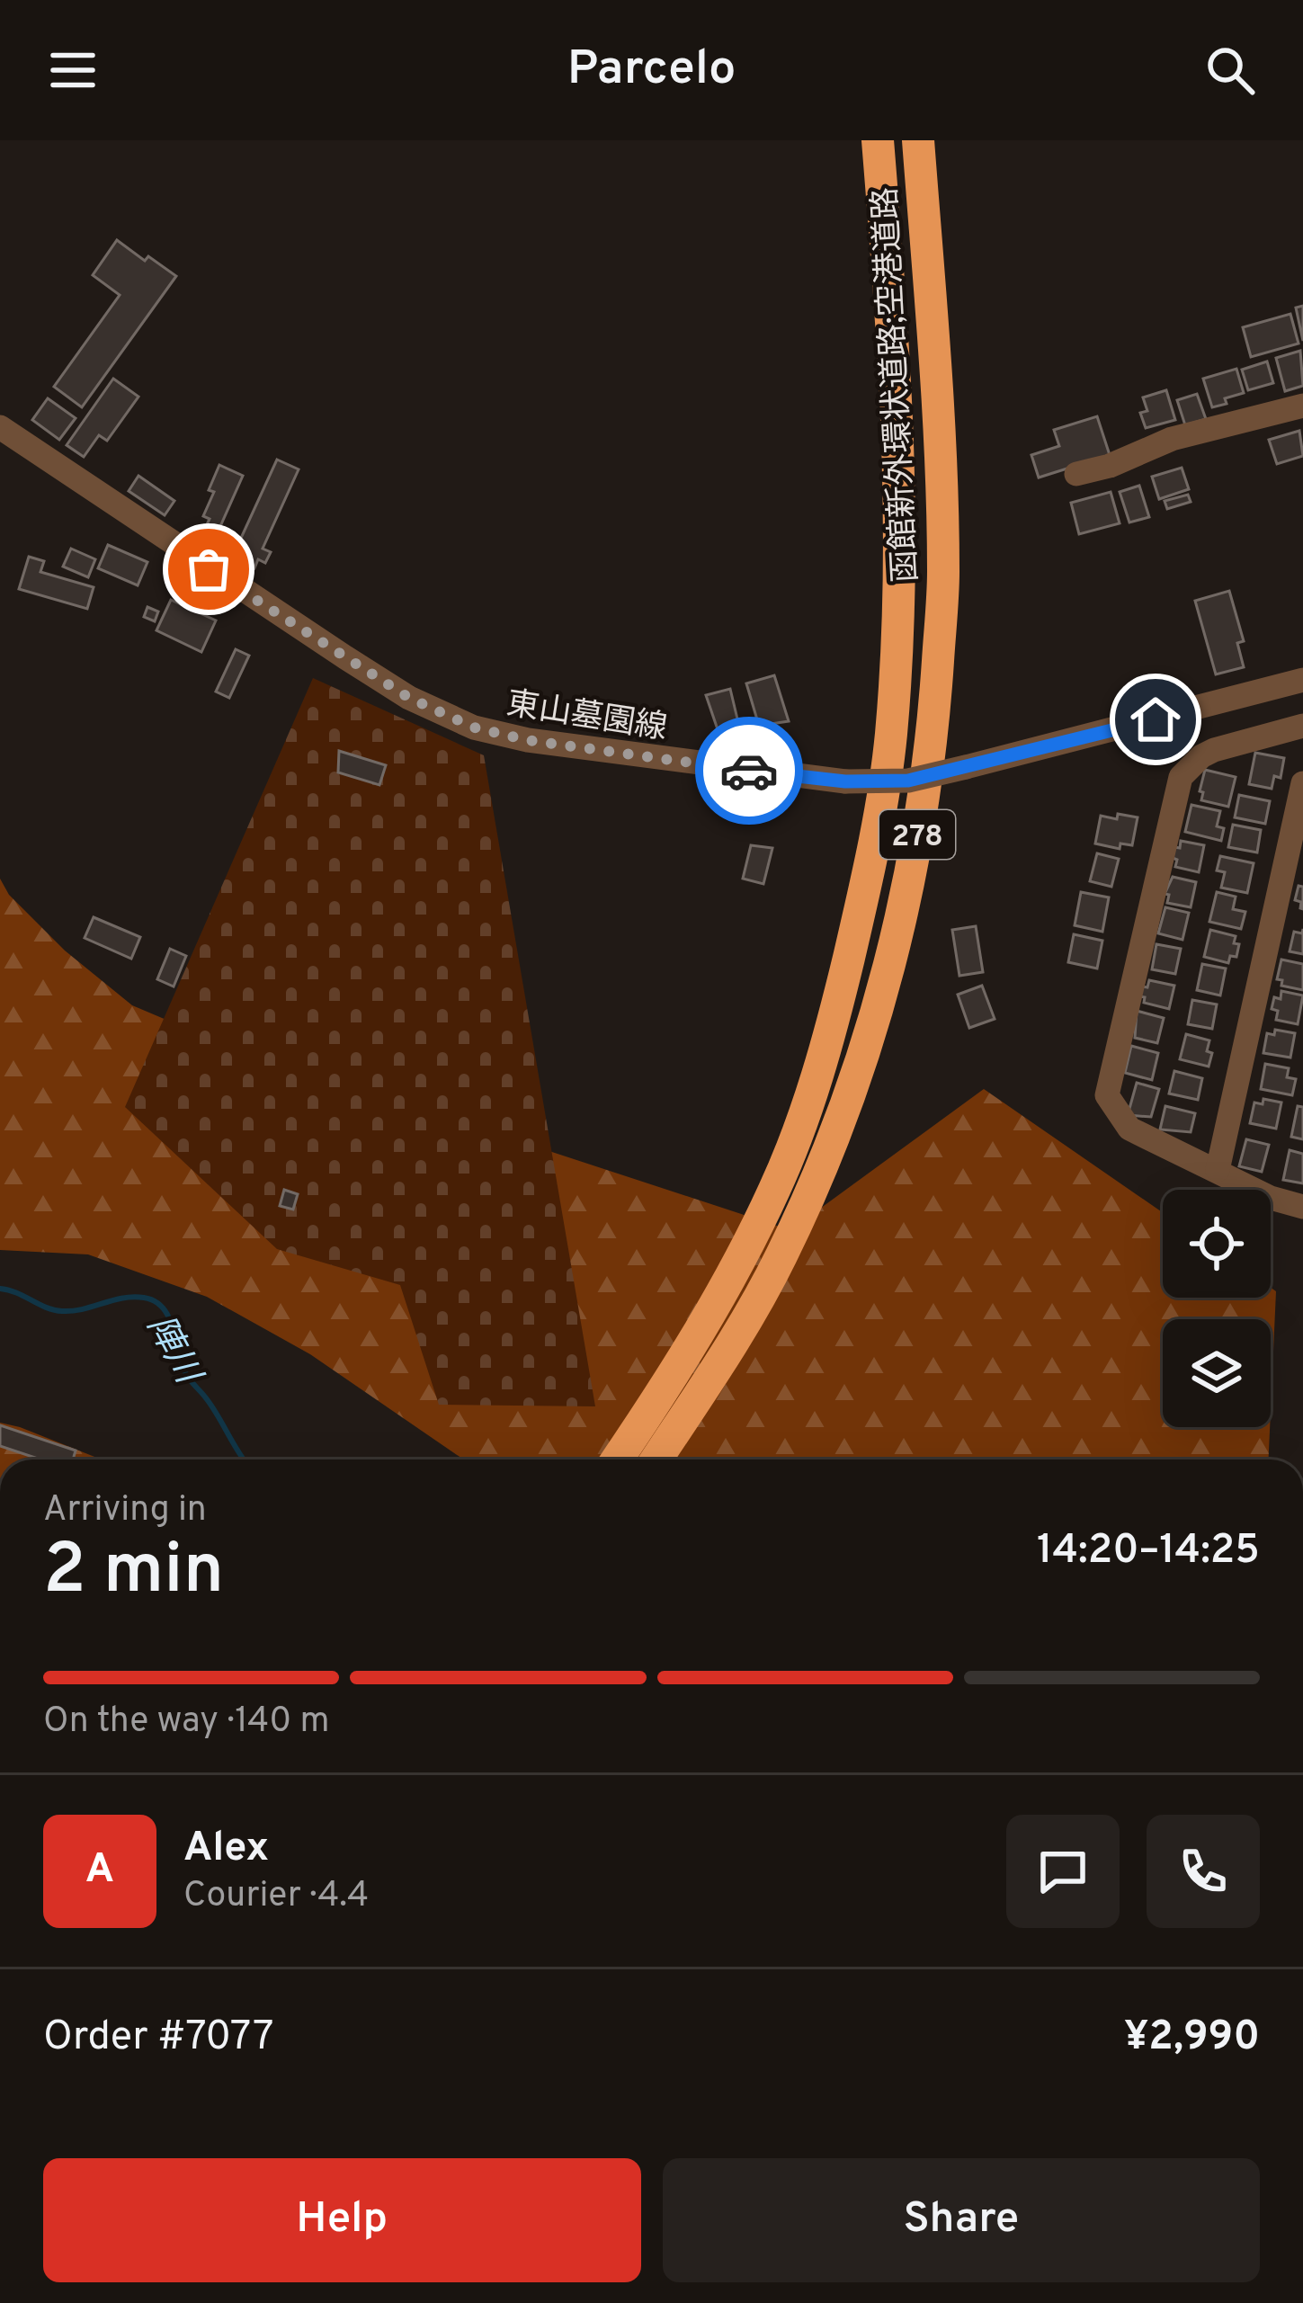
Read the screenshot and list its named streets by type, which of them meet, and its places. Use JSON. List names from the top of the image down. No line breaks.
{"streets":{"highway":["函館新外環状道路;空港道路","278"],"street":["東山墓園線"]},"water":["陣川"],"page":{"header":"Parcelo","heading":["2 min","Arriving in","14:20–14:25"],"panel":["Alex","Courier · 4.4","Order #7077","¥2,990"],"bar":"On the way · 140 m","round":"A","buttons":["Help","Share"]}}
